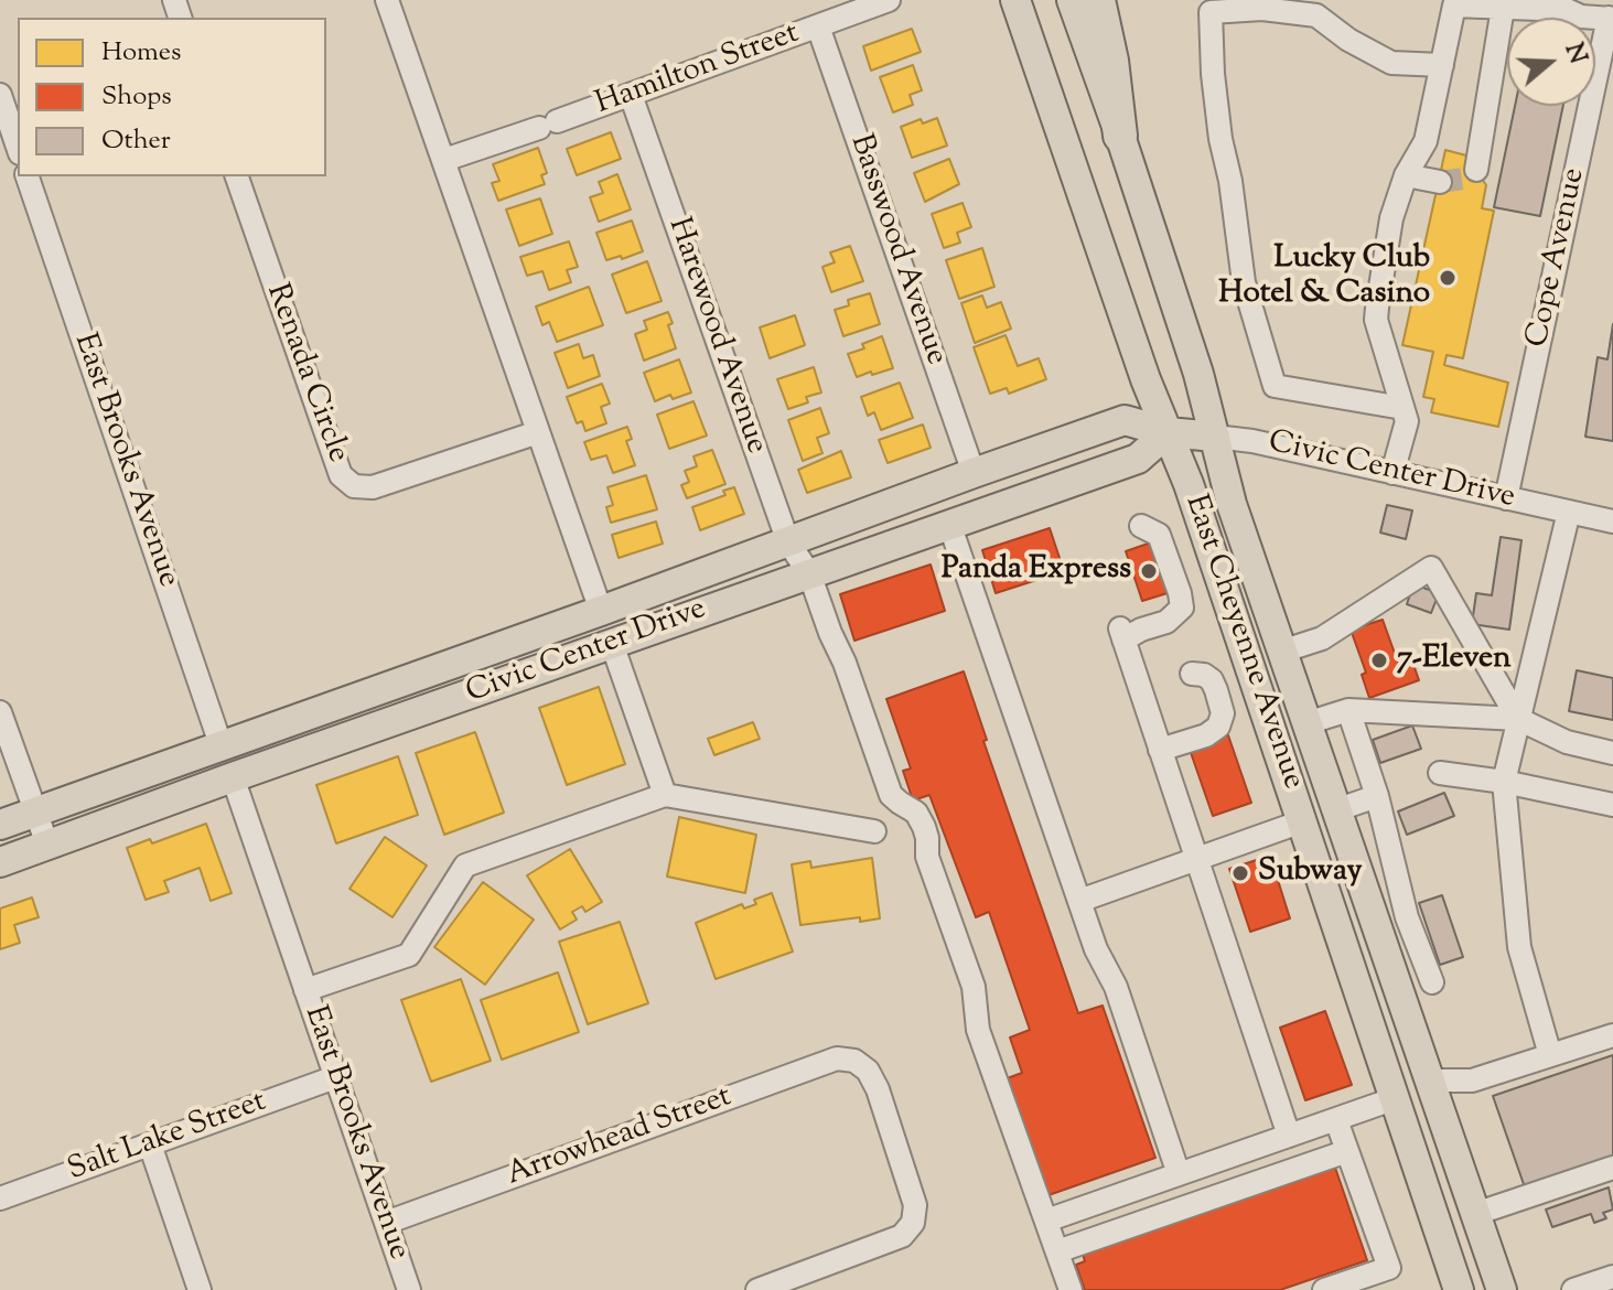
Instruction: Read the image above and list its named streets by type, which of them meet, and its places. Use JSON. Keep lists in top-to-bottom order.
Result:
{
  "streets": {
    "main road": ["Civic Center Drive", "East Cheyenne Avenue"],
    "street": [
      "Hamilton Street",
      "Basswood Avenue",
      "Cope Avenue",
      "Harewood Avenue",
      "Renada Circle",
      "East Brooks Avenue",
      "Salt Lake Street",
      "Arrowhead Street"
    ]
  },
  "crossings": [
    ["Hamilton Street", "Basswood Avenue"],
    ["Hamilton Street", "Harewood Avenue"],
    ["Basswood Avenue", "Civic Center Drive"],
    ["Cope Avenue", "Civic Center Drive"],
    ["Harewood Avenue", "Civic Center Drive"],
    ["East Brooks Avenue", "Civic Center Drive"],
    ["East Brooks Avenue", "Salt Lake Street"],
    ["East Brooks Avenue", "Arrowhead Street"],
    ["Civic Center Drive", "East Cheyenne Avenue"]
  ],
  "places": [
    "Lucky Club Hotel & Casino",
    "Panda Express",
    "7-Eleven",
    "Subway"
  ],
  "legend": ["Homes", "Shops", "Other"],
  "north": "right"
}
